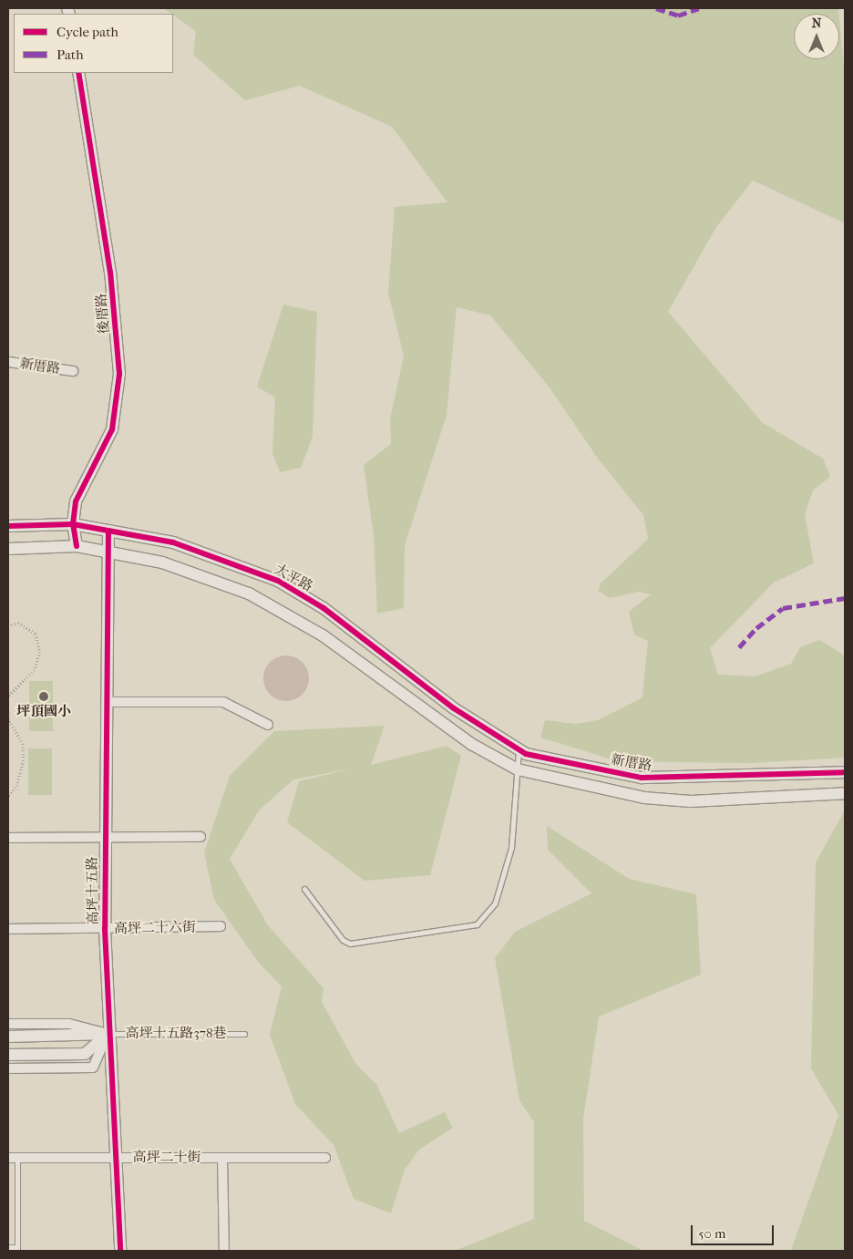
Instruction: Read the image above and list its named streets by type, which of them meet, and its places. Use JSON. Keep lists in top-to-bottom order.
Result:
{
  "streets": {
    "street": [
      "後厝路",
      "新厝路",
      "大平路",
      "高坪十五路",
      "高坪二十六街",
      "高坪二十街"
    ],
    "lane": ["高坪十五路378巷"]
  },
  "crossings": [
    ["後厝路", "大平路"],
    ["新厝路", "大平路"],
    ["大平路", "高坪十五路"],
    ["高坪十五路", "高坪二十六街"],
    ["高坪十五路", "高坪十五路378巷"],
    ["高坪十五路", "高坪二十街"]
  ],
  "places": ["坪頂國小"],
  "legend": ["Cycle path", "Path"],
  "scale_bar": "50 m",
  "north": "top"
}
